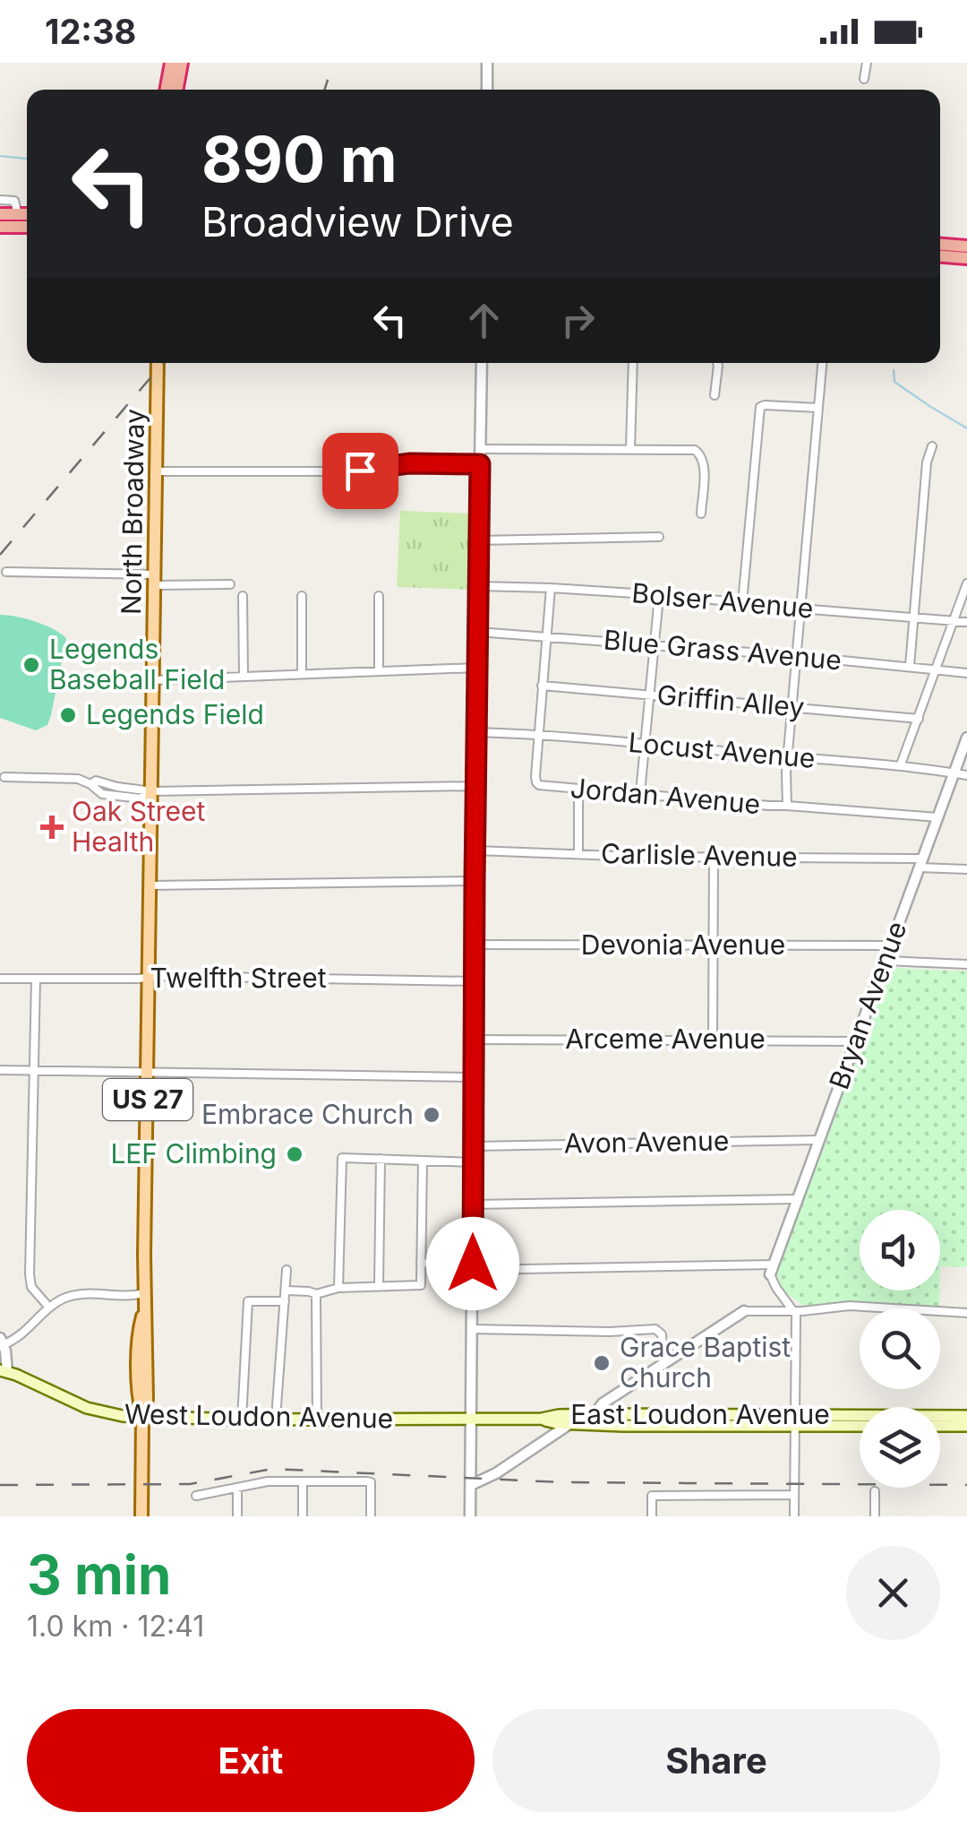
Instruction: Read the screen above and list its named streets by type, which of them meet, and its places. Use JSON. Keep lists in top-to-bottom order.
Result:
{
  "streets": {
    "main road": [
      "North Broadway",
      "US 27",
      "East Loudon Avenue",
      "West Loudon Avenue"
    ],
    "street": [
      "Bolser Avenue",
      "Blue Grass Avenue",
      "Griffin Alley",
      "Locust Avenue",
      "Jordan Avenue",
      "Carlisle Avenue",
      "Devonia Avenue",
      "Twelfth Street",
      "Bryan Avenue",
      "Arceme Avenue",
      "Avon Avenue"
    ]
  },
  "crossings": [
    ["North Broadway", "Twelfth Street"],
    ["North Broadway", "West Loudon Avenue"],
    ["Bolser Avenue", "Jordan Avenue"],
    ["Blue Grass Avenue", "Jordan Avenue"],
    ["Griffin Alley", "Jordan Avenue"],
    ["Locust Avenue", "Jordan Avenue"],
    ["Locust Avenue", "Bryan Avenue"],
    ["Jordan Avenue", "Bryan Avenue"],
    ["Carlisle Avenue", "Bryan Avenue"],
    ["Devonia Avenue", "Bryan Avenue"],
    ["Bryan Avenue", "Arceme Avenue"],
    ["Bryan Avenue", "Avon Avenue"],
    ["East Loudon Avenue", "West Loudon Avenue"]
  ],
  "places": {
    "other": [
      "Legends Baseball Field",
      "Legends Field",
      "Embrace Church",
      "LEF Climbing",
      "Grace Baptist Church"
    ],
    "health": ["Oak Street Health"]
  },
  "page": {
    "status": "12:38",
    "turn": ["890 m", "Broadview Drive"],
    "heading": ["3 min", "1.0 km · 12:41"],
    "buttons": ["Exit", "Share"]
  }
}
